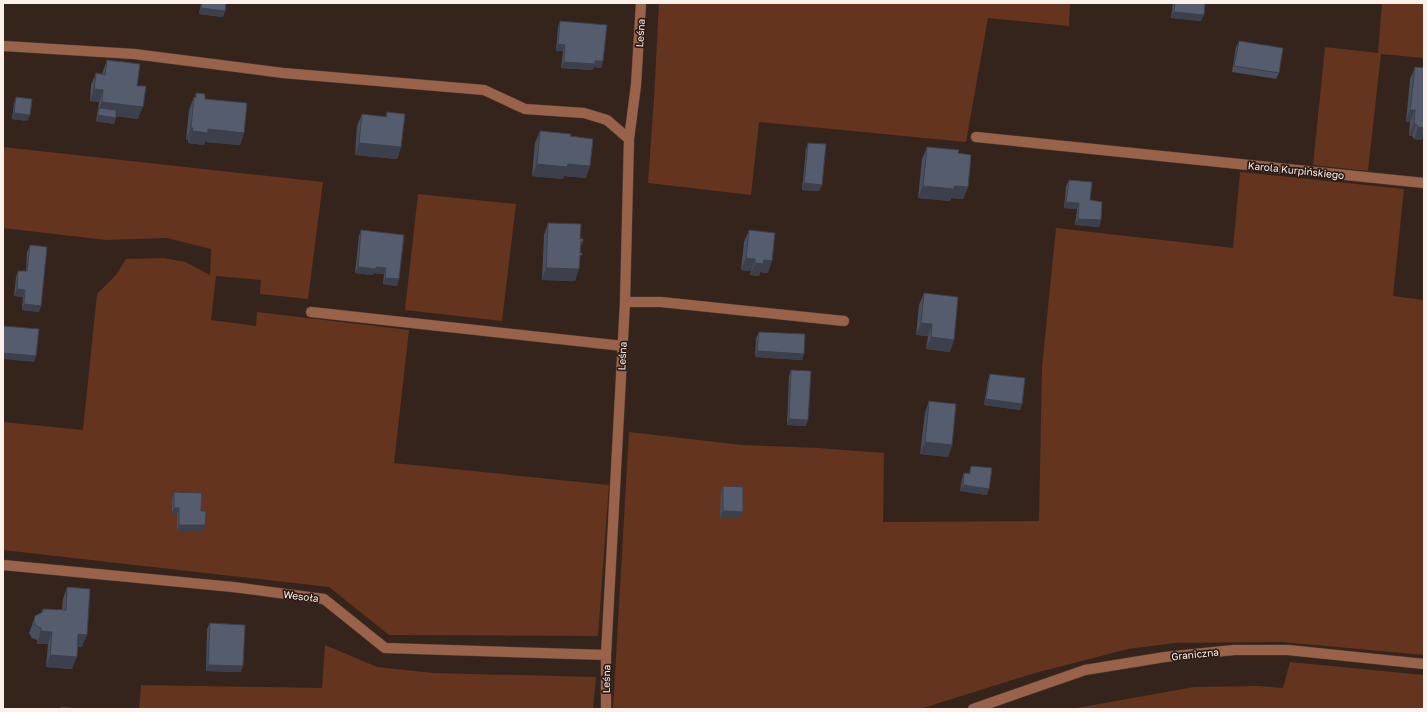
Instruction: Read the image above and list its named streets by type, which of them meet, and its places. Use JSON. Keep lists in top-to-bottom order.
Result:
{
  "streets": {
    "street": [
      "Leśna",
      "Karola Kurpińskiego",
      "Wesoła",
      "Graniczna"
    ]
  },
  "crossings": [
    ["Leśna", "Wesoła"]
  ]
}
